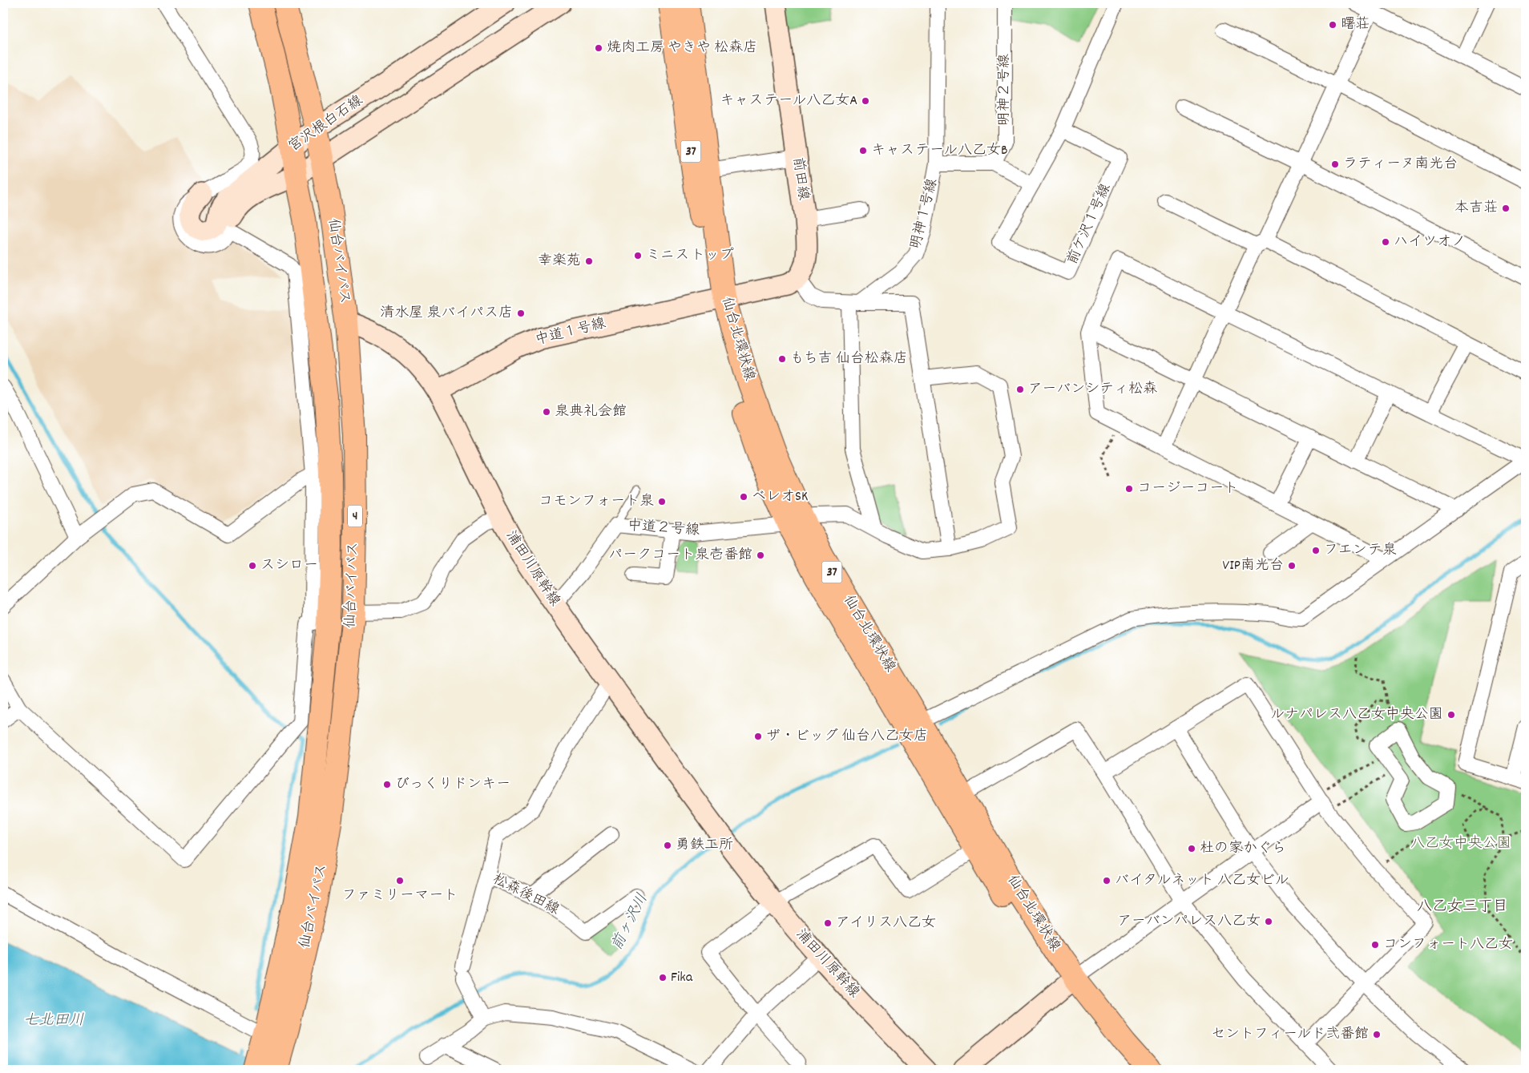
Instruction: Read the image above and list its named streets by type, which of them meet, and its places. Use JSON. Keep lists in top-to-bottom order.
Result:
{
  "streets": {
    "main road": [
      "37",
      "仙台バイパス",
      "仙台北環状線",
      "4"
    ],
    "street": [
      "明神２号線",
      "宮沢根白石線",
      "前田線",
      "明神１号線",
      "前ケ沢１号線",
      "中道１号線",
      "中道２号線",
      "浦田川原幹線",
      "松森後田線"
    ]
  },
  "crossings": [
    ["宮沢根白石線", "仙台バイパス"],
    ["仙台バイパス", "浦田川原幹線"],
    ["中道１号線", "仙台北環状線"],
    ["中道１号線", "浦田川原幹線"],
    ["仙台北環状線", "中道２号線"],
    ["中道２号線", "浦田川原幹線"],
    ["浦田川原幹線", "松森後田線"]
  ],
  "districts": ["八乙女三丁目"],
  "water": ["前ヶ沢川", "七北田川"],
  "parks": ["八乙女中央公園"],
  "places": [
    "曙荘",
    "焼肉工房 やきや 松森店",
    "キャステール八乙女A",
    "キャステール八乙女B",
    "ラティーヌ南光台",
    "本吉荘",
    "ハイツオノ",
    "ミニストップ",
    "幸楽苑",
    "清水屋 泉バイパス店",
    "もち吉 仙台松森店",
    "アーバンシティ松森",
    "泉典礼会館",
    "コージーコート",
    "ベレオSK",
    "コモンフォート泉",
    "フエンテ泉",
    "パークコート泉壱番館",
    "スシロー",
    "VIP南光台",
    "ルナパレス八乙女中央公園",
    "ザ・ビッグ 仙台八乙女店",
    "びっくりドンキー",
    "勇鉄工所",
    "杜の家かぐら",
    "ファミリーマート",
    "バイタルネット 八乙女ビル",
    "アーバンパレス八乙女",
    "アイリス八乙女",
    "コンフォート八乙女",
    "Fika",
    "セントフィールド弐番館"
  ]
}
